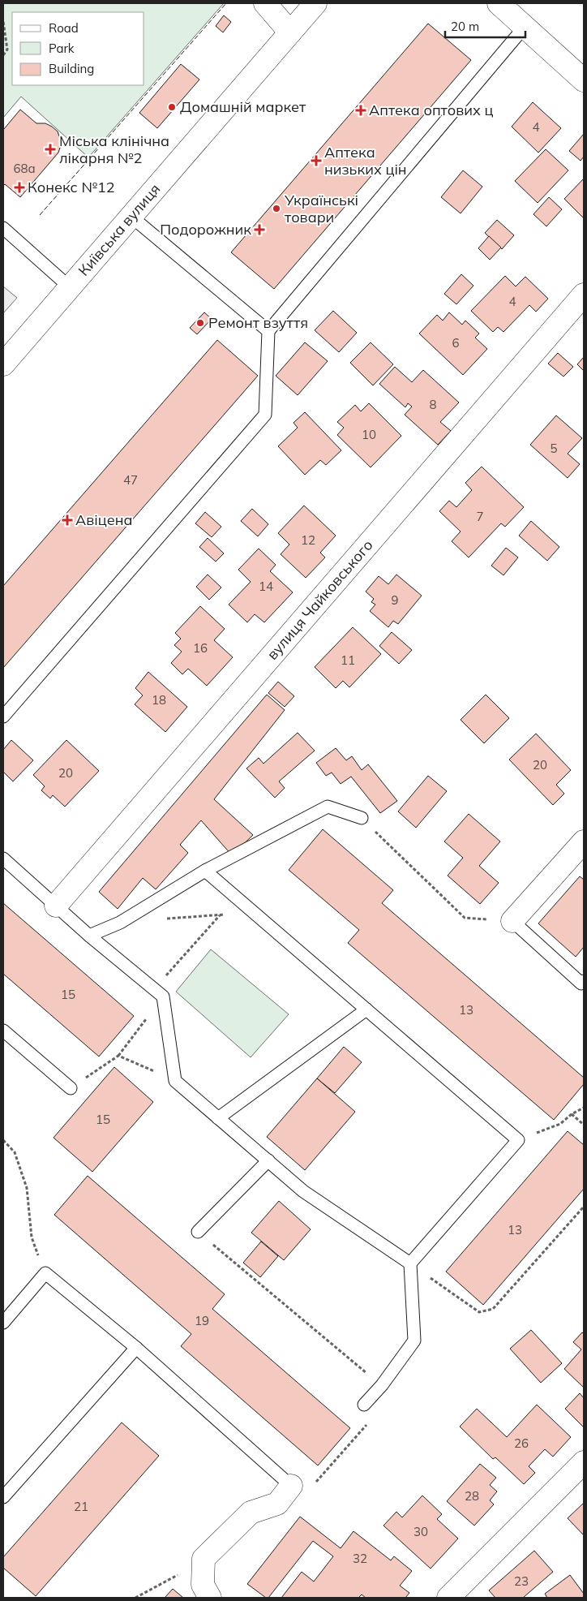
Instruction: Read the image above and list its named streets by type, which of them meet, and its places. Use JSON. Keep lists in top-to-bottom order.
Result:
{
  "streets": {
    "street": ["Київська вулиця", "вулиця Чайковського"]
  },
  "places": {
    "other": ["Домашній маркет", "Українські товари", "Ремонт взуття"],
    "health": [
      "Аптека оптових ц",
      "Міська клінічна лікарня №2",
      "Аптека низьких цін",
      "Конекс №12",
      "Подорожник",
      "Авіцена"
    ]
  },
  "house_numbers": [
    "4",
    "68а",
    "4",
    "6",
    "8",
    "10",
    "5",
    "47",
    "7",
    "12",
    "14",
    "9",
    "16",
    "11",
    "18",
    "20",
    "20",
    "15",
    "13",
    "15",
    "13",
    "19",
    "26",
    "28",
    "21",
    "30",
    "32",
    "23"
  ],
  "legend": ["Road", "Park", "Building"],
  "scale_bar": "20 m"
}
